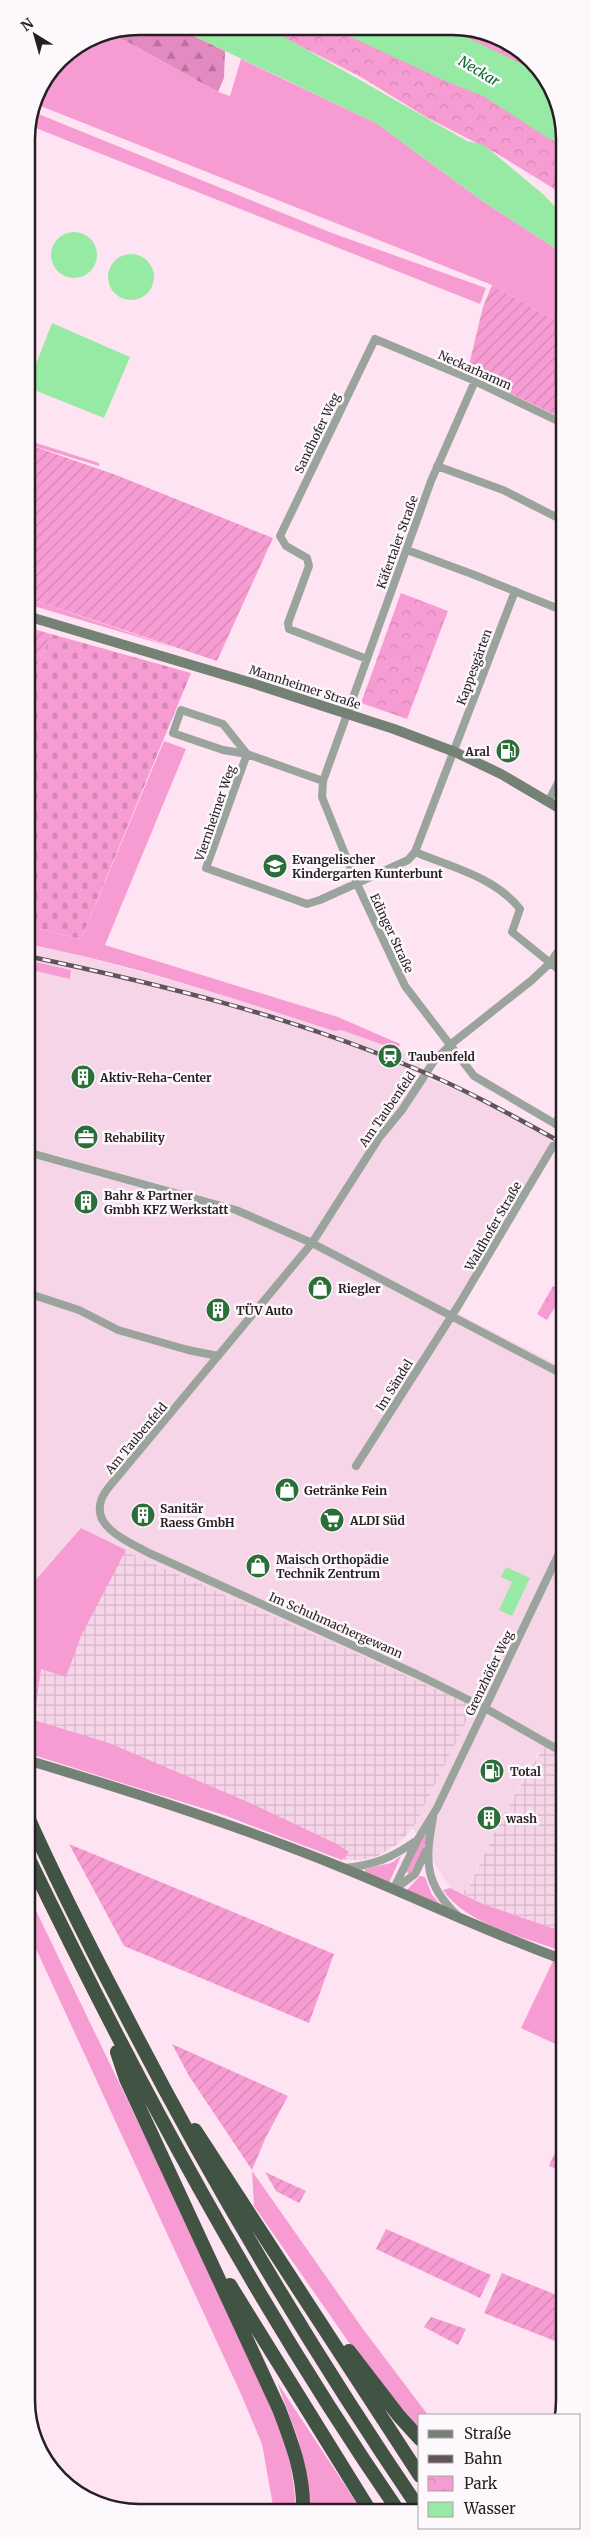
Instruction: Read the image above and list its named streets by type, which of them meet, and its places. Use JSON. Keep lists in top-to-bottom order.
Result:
{
  "streets": {
    "street": [
      "Neckarhamm",
      "Sandhofer Weg",
      "Käfertaler Straße",
      "Kappesgärten",
      "Mannheimer Straße",
      "Viernheimer Weg",
      "Edinger Straße",
      "Am Taubenfeld",
      "Waldhofer Straße",
      "Im Sändel",
      "Im Schuhmachergewann",
      "Grenzhöfer Weg"
    ]
  },
  "crossings": [
    ["Neckarhamm", "Sandhofer Weg"],
    ["Neckarhamm", "Käfertaler Straße"],
    ["Sandhofer Weg", "Käfertaler Straße"],
    ["Käfertaler Straße", "Mannheimer Straße"],
    ["Käfertaler Straße", "Edinger Straße"],
    ["Kappesgärten", "Mannheimer Straße"],
    ["Mannheimer Straße", "Edinger Straße"],
    ["Viernheimer Weg", "Edinger Straße"],
    ["Edinger Straße", "Am Taubenfeld"],
    ["Am Taubenfeld", "Im Schuhmachergewann"],
    ["Waldhofer Straße", "Im Sändel"],
    ["Im Schuhmachergewann", "Grenzhöfer Weg"]
  ],
  "water": ["Neckar"],
  "places": {
    "fuel station": ["Aral", "Total"],
    "school or university": ["Evangelischer Kindergarten Kunterbunt"],
    "station": ["Taubenfeld"],
    "building": [
      "Aktiv-Reha-Center",
      "Bahr & Partner Gmbh KFZ Werkstatt",
      "TÜV Auto",
      "Sanitär Raess GmbH",
      "wash"
    ],
    "office": ["Rehability"],
    "shop": ["Riegler", "Getränke Fein", "Maisch Orthopädie Technik Zentrum"],
    "supermarket": ["ALDI Süd"]
  },
  "legend": [
    "Straße",
    "Bahn",
    "Park",
    "Wasser"
  ],
  "north": "top left"
}
